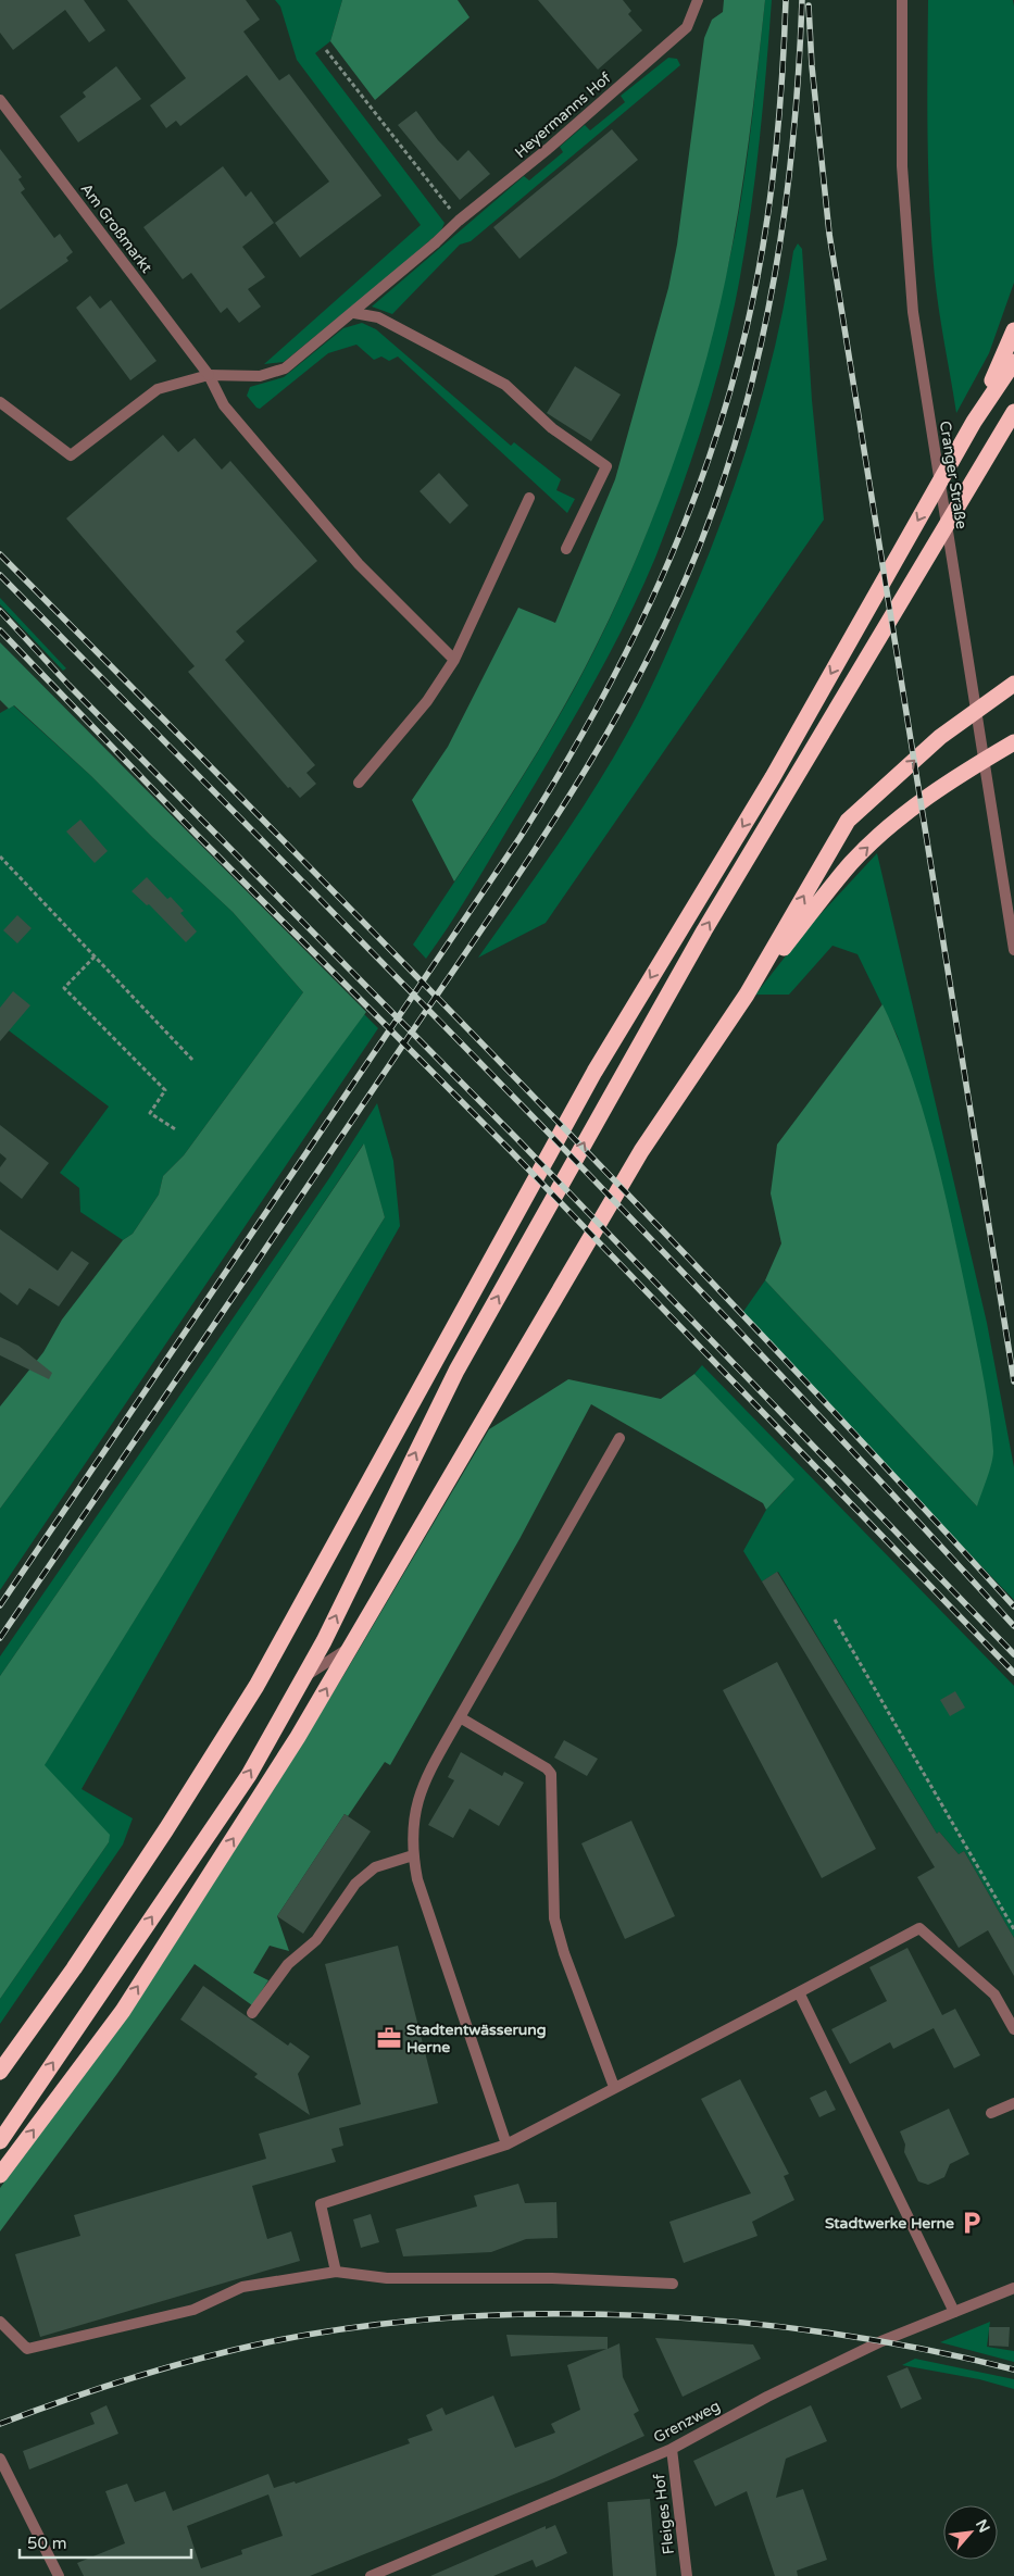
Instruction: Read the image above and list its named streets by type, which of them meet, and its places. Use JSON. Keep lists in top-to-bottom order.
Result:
{
  "streets": {
    "street": [
      "Heyermanns Hof",
      "Am Großmarkt",
      "Cranger Straße",
      "Grenzweg",
      "Fleiges Hof"
    ]
  },
  "crossings": [
    ["Heyermanns Hof", "Am Großmarkt"],
    ["Grenzweg", "Fleiges Hof"]
  ],
  "places": {
    "office": ["Stadtentwässerung Herne"],
    "parking": ["Stadtwerke Herne"]
  },
  "scale_bar": "50 m",
  "north": "top right"
}
